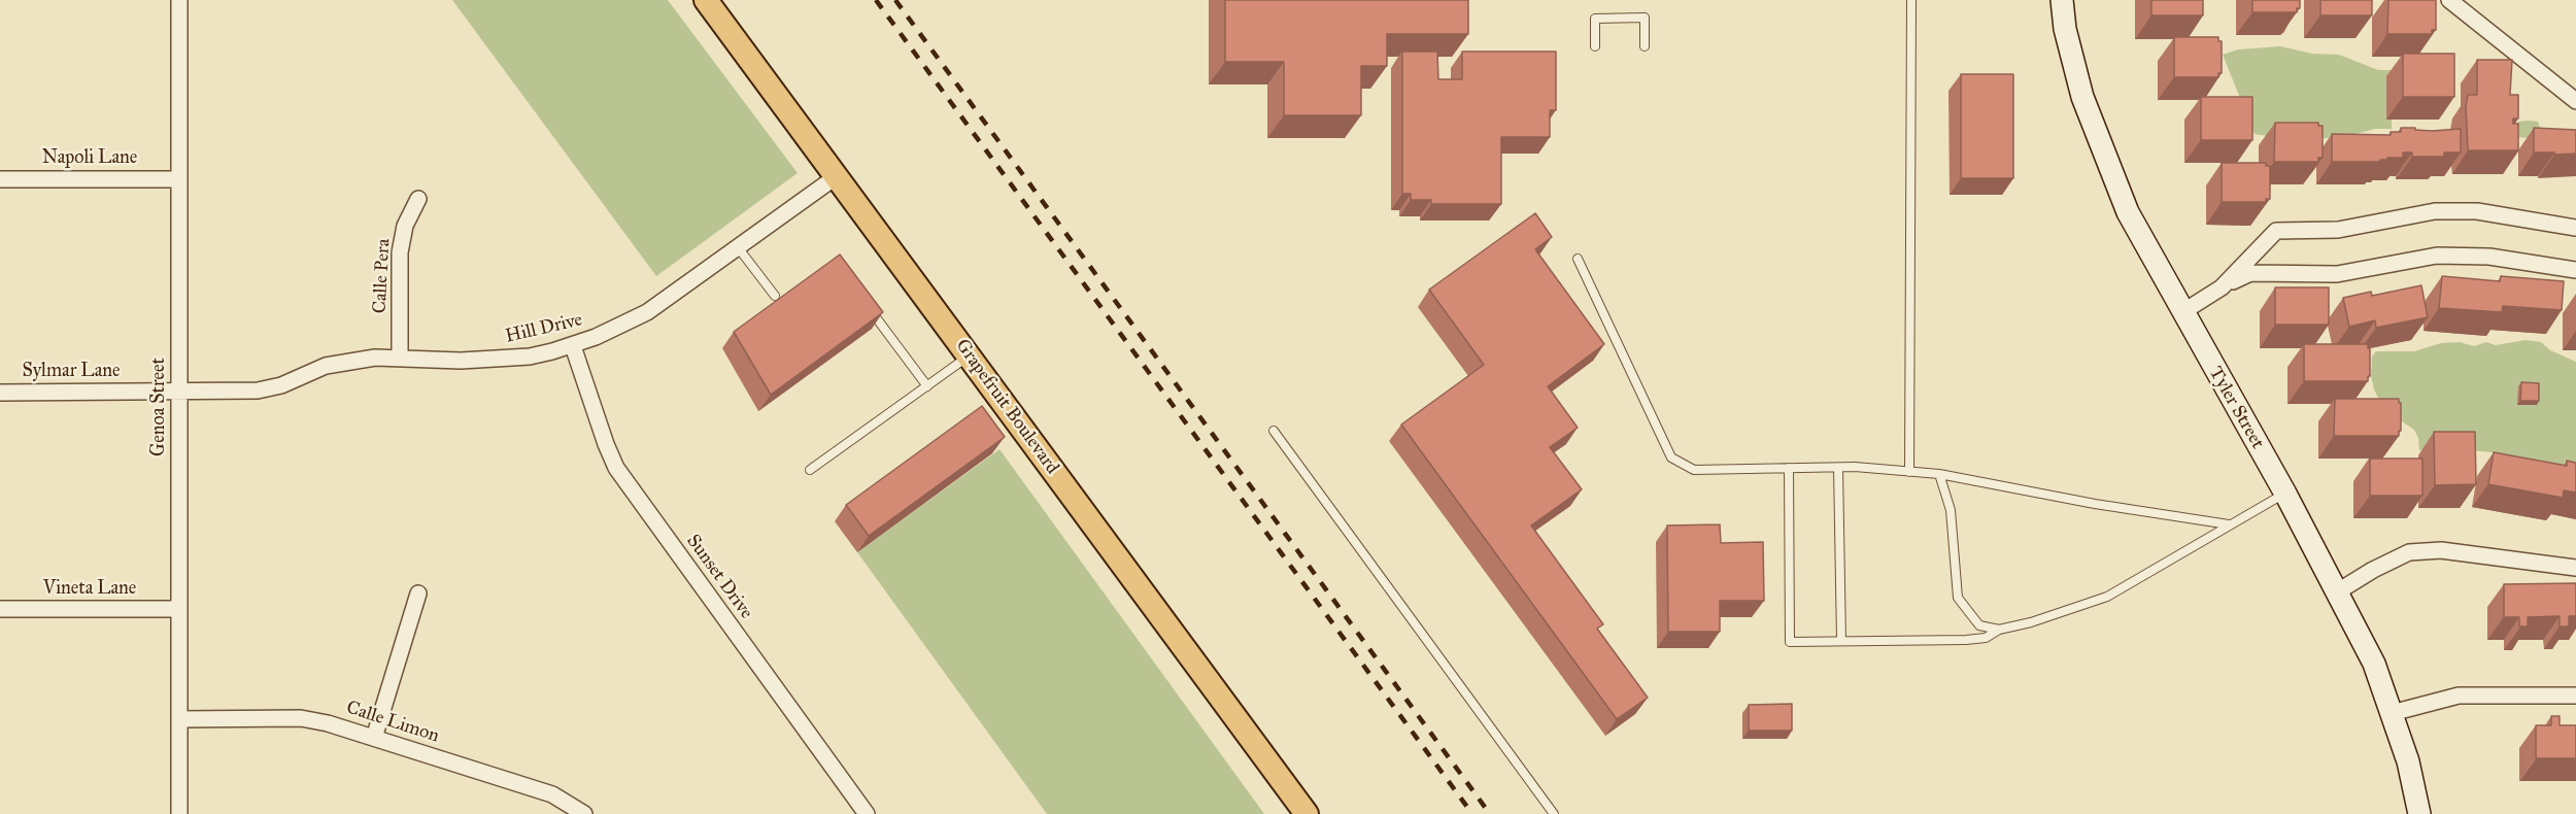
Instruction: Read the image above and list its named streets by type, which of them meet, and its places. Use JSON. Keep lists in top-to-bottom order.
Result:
{
  "streets": {
    "main road": ["Grapefruit Boulevard"],
    "street": [
      "Napoli Lane",
      "Calle Pera",
      "Hill Drive",
      "Sylmar Lane",
      "Genoa Street",
      "Tyler Street",
      "Sunset Drive",
      "Vineta Lane",
      "Calle Limon"
    ]
  },
  "crossings": [
    ["Napoli Lane", "Genoa Street"],
    ["Calle Pera", "Hill Drive"],
    ["Hill Drive", "Sylmar Lane"],
    ["Hill Drive", "Genoa Street"],
    ["Hill Drive", "Grapefruit Boulevard"],
    ["Hill Drive", "Sunset Drive"],
    ["Sylmar Lane", "Genoa Street"],
    ["Genoa Street", "Vineta Lane"],
    ["Genoa Street", "Calle Limon"]
  ]
}
